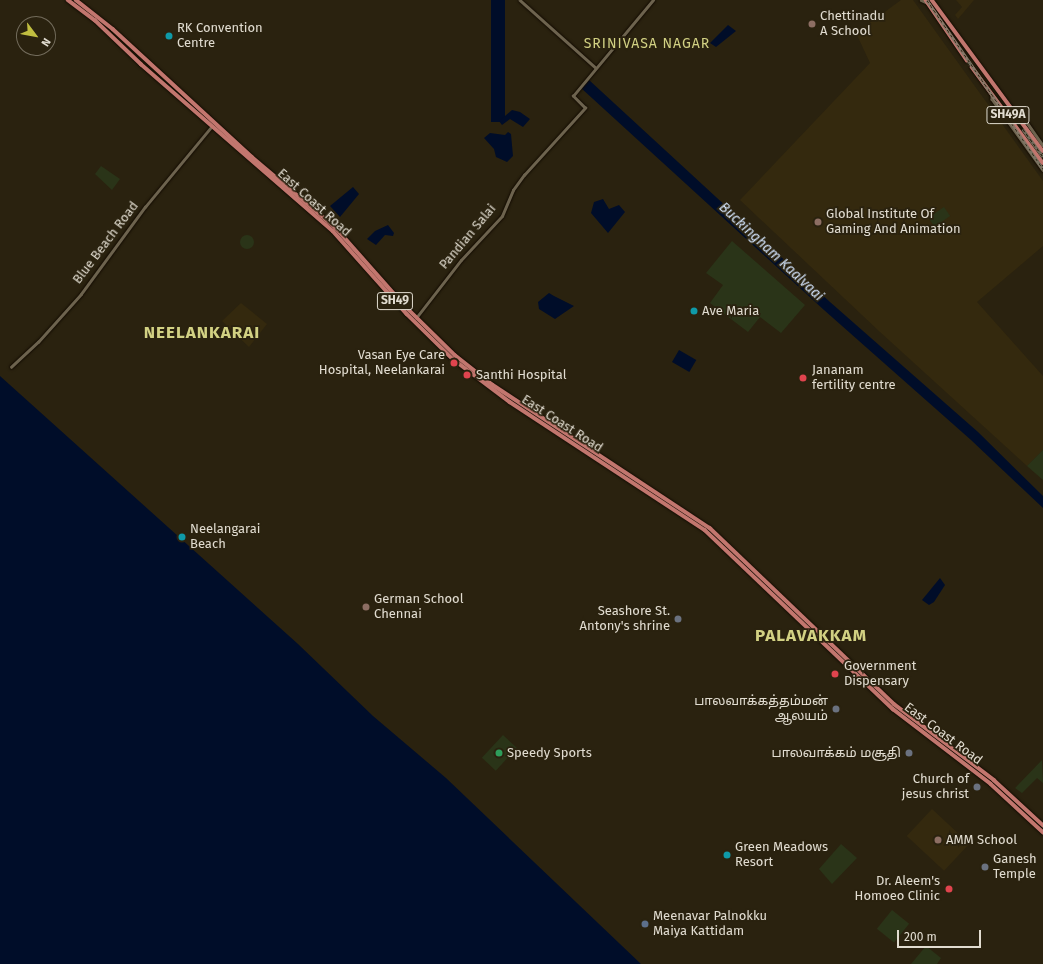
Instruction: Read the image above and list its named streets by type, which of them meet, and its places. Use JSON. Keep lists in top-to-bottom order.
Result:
{
  "streets": {
    "main road": ["SH49A", "East Coast Road", "SH49"],
    "street": ["Pandian Salai", "Blue Beach Road"]
  },
  "crossings": [
    ["East Coast Road", "Pandian Salai"],
    ["East Coast Road", "Blue Beach Road"]
  ],
  "districts": ["SRINIVASA NAGAR", "NEELANKARAI", "PALAVAKKAM"],
  "water": ["Buckingham Kaalvaai"],
  "places": [
    "Chettinadu A School",
    "RK Convention Centre",
    "Global Institute Of Gaming And Animation",
    "Ave Maria",
    "Vasan Eye Care Hospital, Neelankarai",
    "Santhi Hospital",
    "Jananam fertility centre",
    "Neelangarai Beach",
    "German School Chennai",
    "Seashore St. Antony's shrine",
    "Government Dispensary",
    "பாலவாக்கத்தம்மன் ஆலயம்",
    "Speedy Sports",
    "பாலவாக்கம் மசூதி",
    "Church of jesus christ",
    "AMM School",
    "Green Meadows Resort",
    "Ganesh Temple",
    "Dr. Aleem's Homoeo Clinic",
    "Meenavar Palnokku Maiya Kattidam"
  ],
  "scale_bar": "200 m",
  "north": "bottom right"
}
